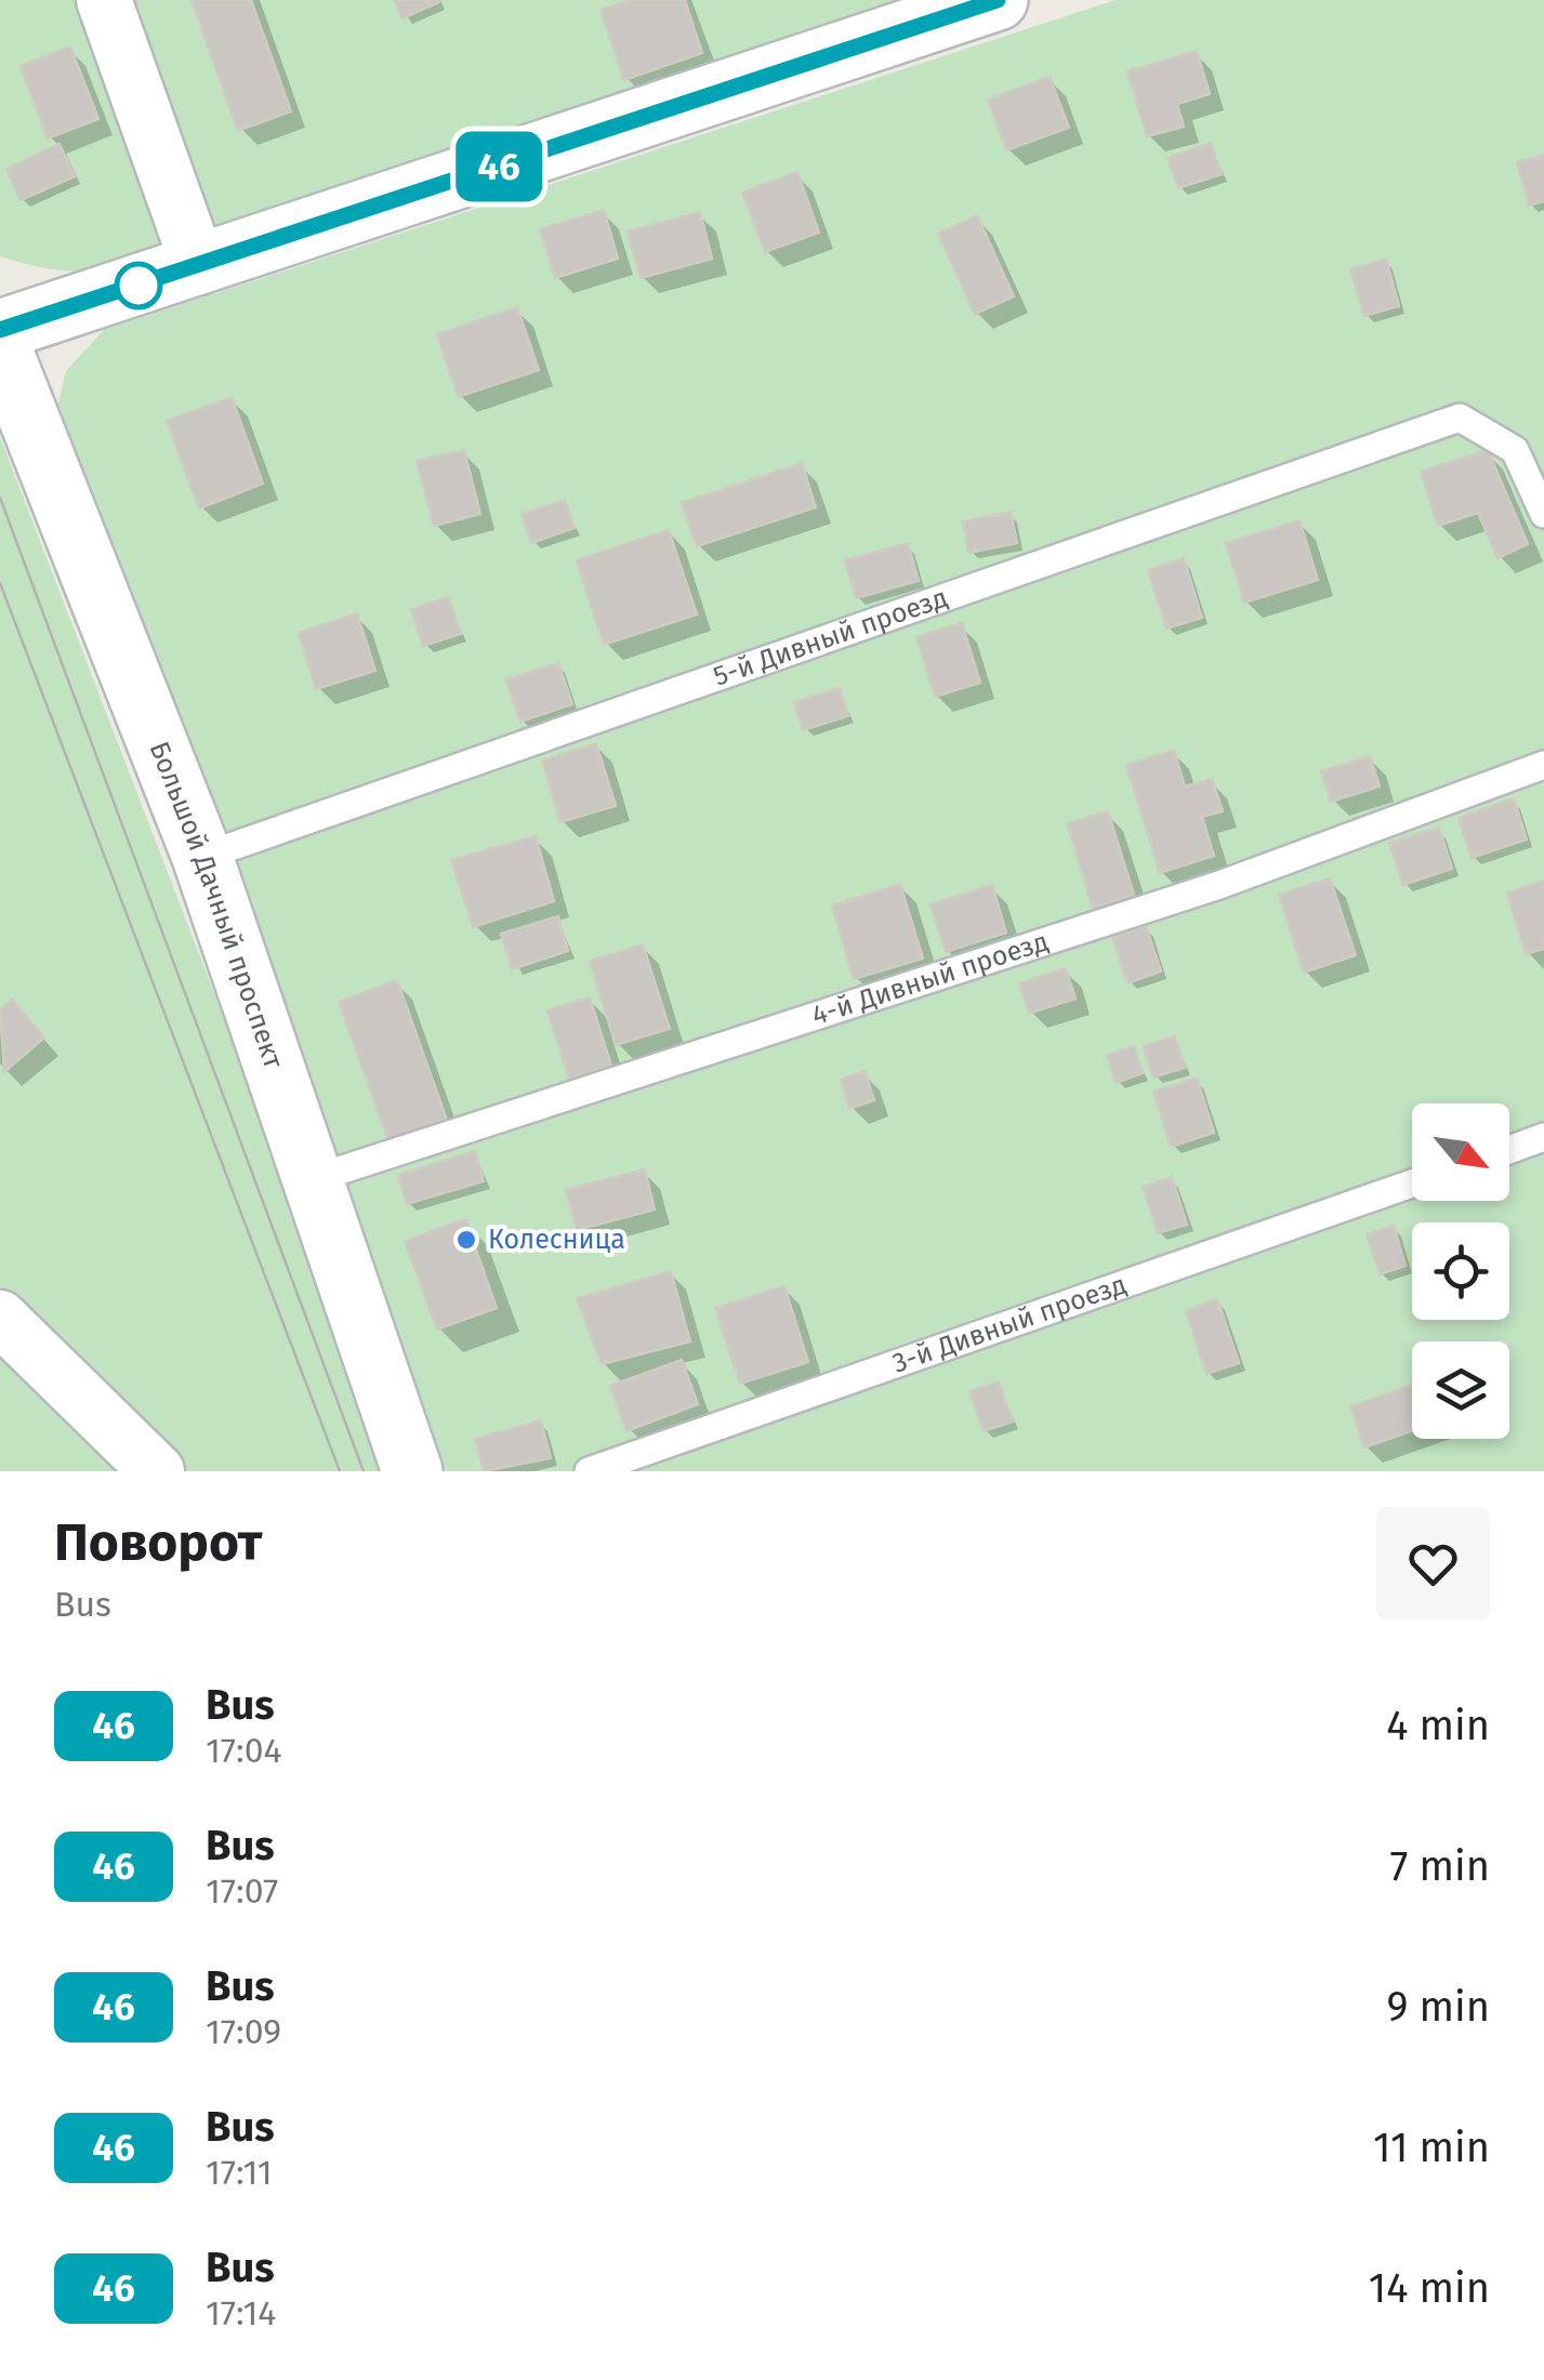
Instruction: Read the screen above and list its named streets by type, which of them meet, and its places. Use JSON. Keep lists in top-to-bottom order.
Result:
{
  "streets": {
    "main road": ["Большой Дачный проспект"],
    "lane": ["5-й Дивный проезд", "4-й Дивный проезд", "3-й Дивный проезд"]
  },
  "crossings": [
    ["5-й Дивный проезд", "Большой Дачный проспект"],
    ["Большой Дачный проспект", "4-й Дивный проезд"]
  ],
  "places": ["Колесница"],
  "lines": ["bus line 46"],
  "north": "bottom right",
  "page": {
    "on_map": "46",
    "heading": ["Поворот", "Bus"],
    "list": [
      {
        "mark": "46",
        "name": "Bus",
        "note": "17:04",
        "value": "4 min"
      },
      {
        "mark": "46",
        "name": "Bus",
        "note": "17:07",
        "value": "7 min"
      },
      {
        "mark": "46",
        "name": "Bus",
        "note": "17:09",
        "value": "9 min"
      },
      {
        "mark": "46",
        "name": "Bus",
        "note": "17:11",
        "value": "11 min"
      },
      {
        "mark": "46",
        "name": "Bus",
        "note": "17:14",
        "value": "14 min"
      }
    ]
  }
}
